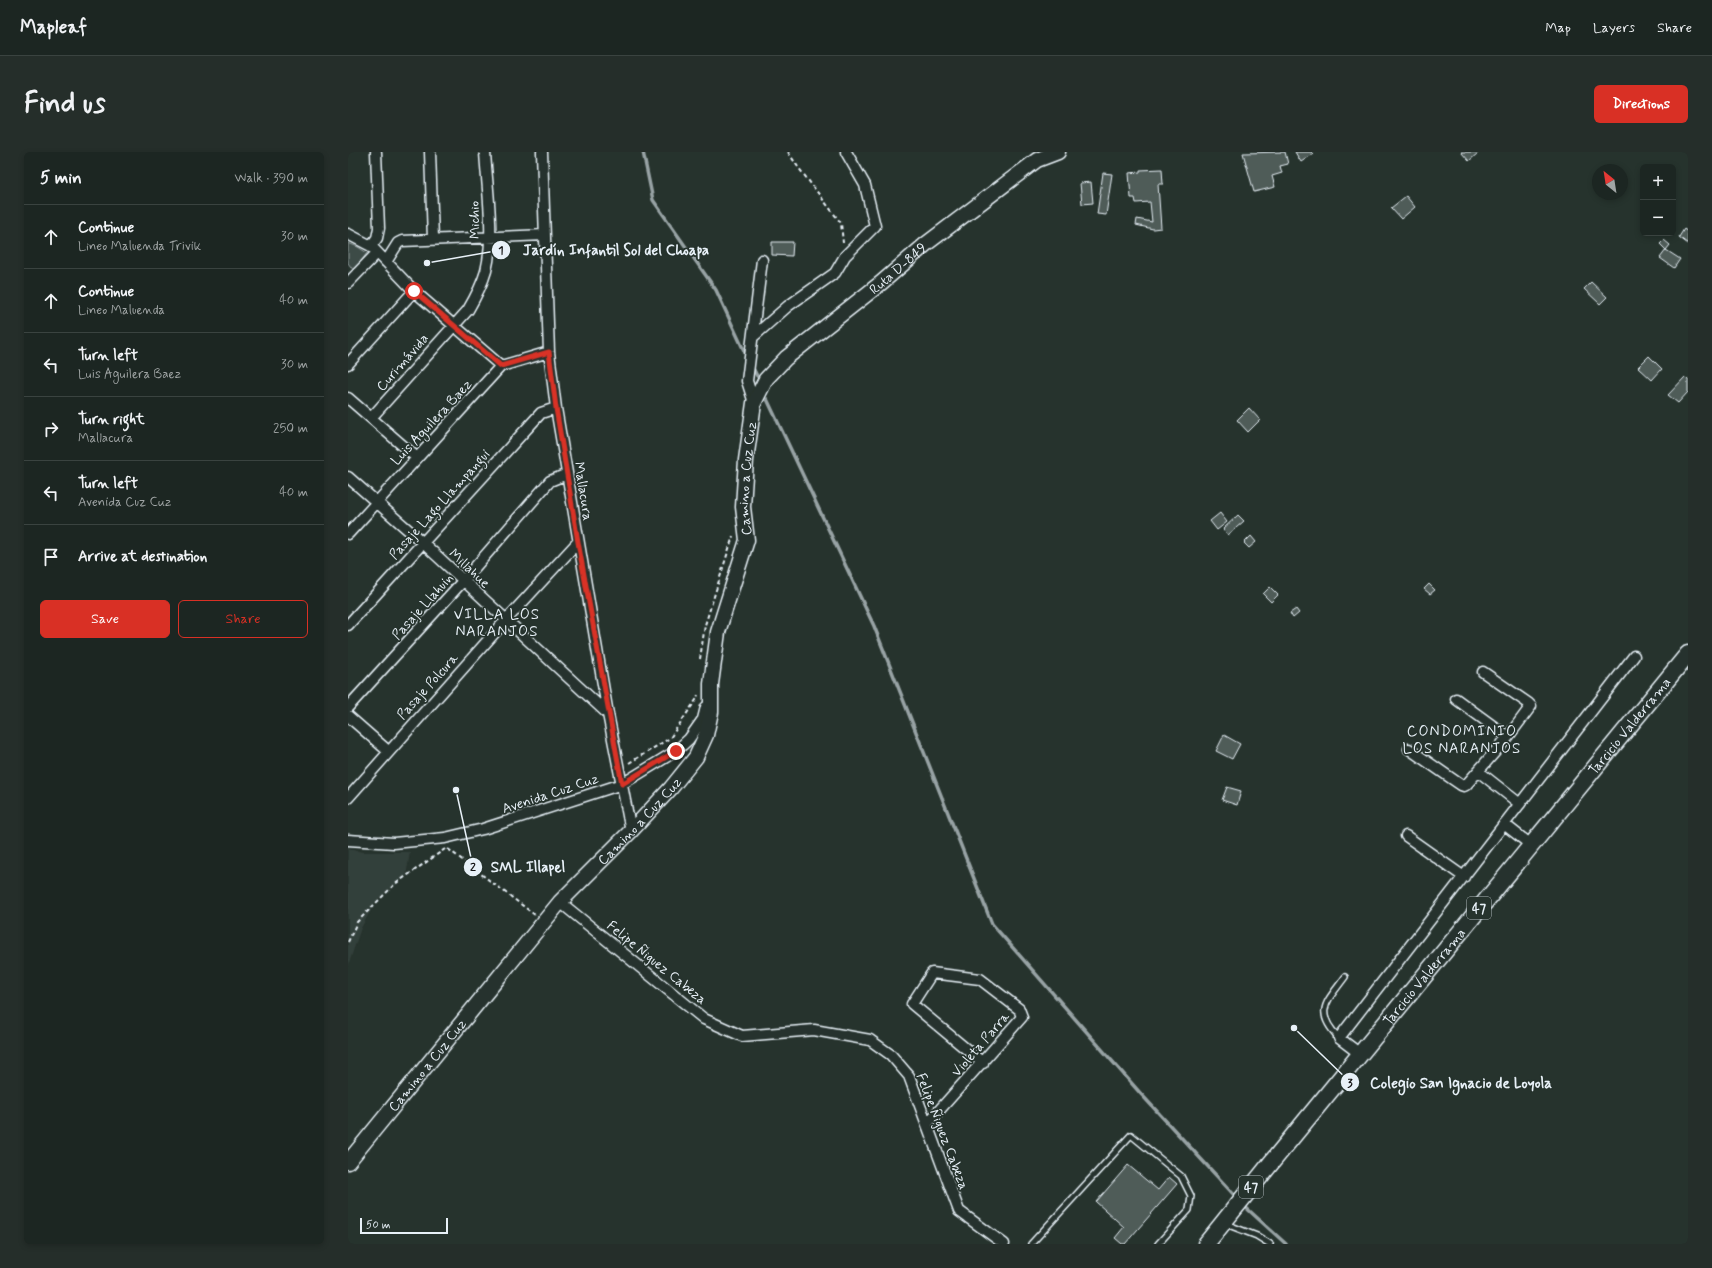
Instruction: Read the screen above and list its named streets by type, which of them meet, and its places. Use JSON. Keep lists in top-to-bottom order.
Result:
{
  "streets": {
    "main road": [
      "Ruta D-849",
      "Camino a Cuz Cuz",
      "Tarcicio Valderrama",
      "47"
    ],
    "street": [
      "Michio",
      "Curimávida",
      "Luis Aguilera Baez",
      "Mallacura",
      "Pasaje Lago Llampangui",
      "Millahue",
      "Pasaje Llahuin",
      "Pasaje Polcura",
      "Avenida Cuz Cuz",
      "Felipe Ñiguez Cabeza",
      "Violeta Parra"
    ]
  },
  "crossings": [
    ["Michio", "Curimávida"],
    ["Ruta D-849", "Camino a Cuz Cuz"],
    ["Luis Aguilera Baez", "Millahue"],
    ["Camino a Cuz Cuz", "Mallacura"],
    ["Camino a Cuz Cuz", "Avenida Cuz Cuz"],
    ["Camino a Cuz Cuz", "Felipe Ñiguez Cabeza"],
    ["Mallacura", "Pasaje Lago Llampangui"],
    ["Mallacura", "Millahue"],
    ["Mallacura", "Pasaje Llahuin"],
    ["Mallacura", "Pasaje Polcura"],
    ["Mallacura", "Avenida Cuz Cuz"],
    ["Pasaje Lago Llampangui", "Millahue"],
    ["Millahue", "Pasaje Llahuin"],
    ["Millahue", "Pasaje Polcura"],
    ["Felipe Ñiguez Cabeza", "Violeta Parra"]
  ],
  "districts": ["VILLA LOS NARANJOS", "CONDOMINIO LOS NARANJOS"],
  "places": ["Jardín Infantil Sol del Choapa", "SML Illapel", "Colegio San Ignacio de Loyola"],
  "scale_bar": "50 m",
  "north": "top left",
  "page": {
    "header": "Mapleaf",
    "nav": ["Map", "Layers", "Share"],
    "buttons": [
      "Directions",
      ["Save", "Share"]
    ],
    "title": "Find us",
    "heading": ["5 min", "Walk · 390 m"],
    "map_buttons": ["+", "−"],
    "list": [
      ["Continue", "Lineo Maluenda Trivik", "30 m"],
      ["Continue", "Lineo Maluenda", "40 m"],
      ["Turn left", "Luis Aguilera Baez", "30 m"],
      ["Turn right", "Mallacura", "250 m"],
      ["Turn left", "Avenida Cuz Cuz", "40 m"],
      "Arrive at destination"
    ],
    "scale": "50 m"
  }
}
